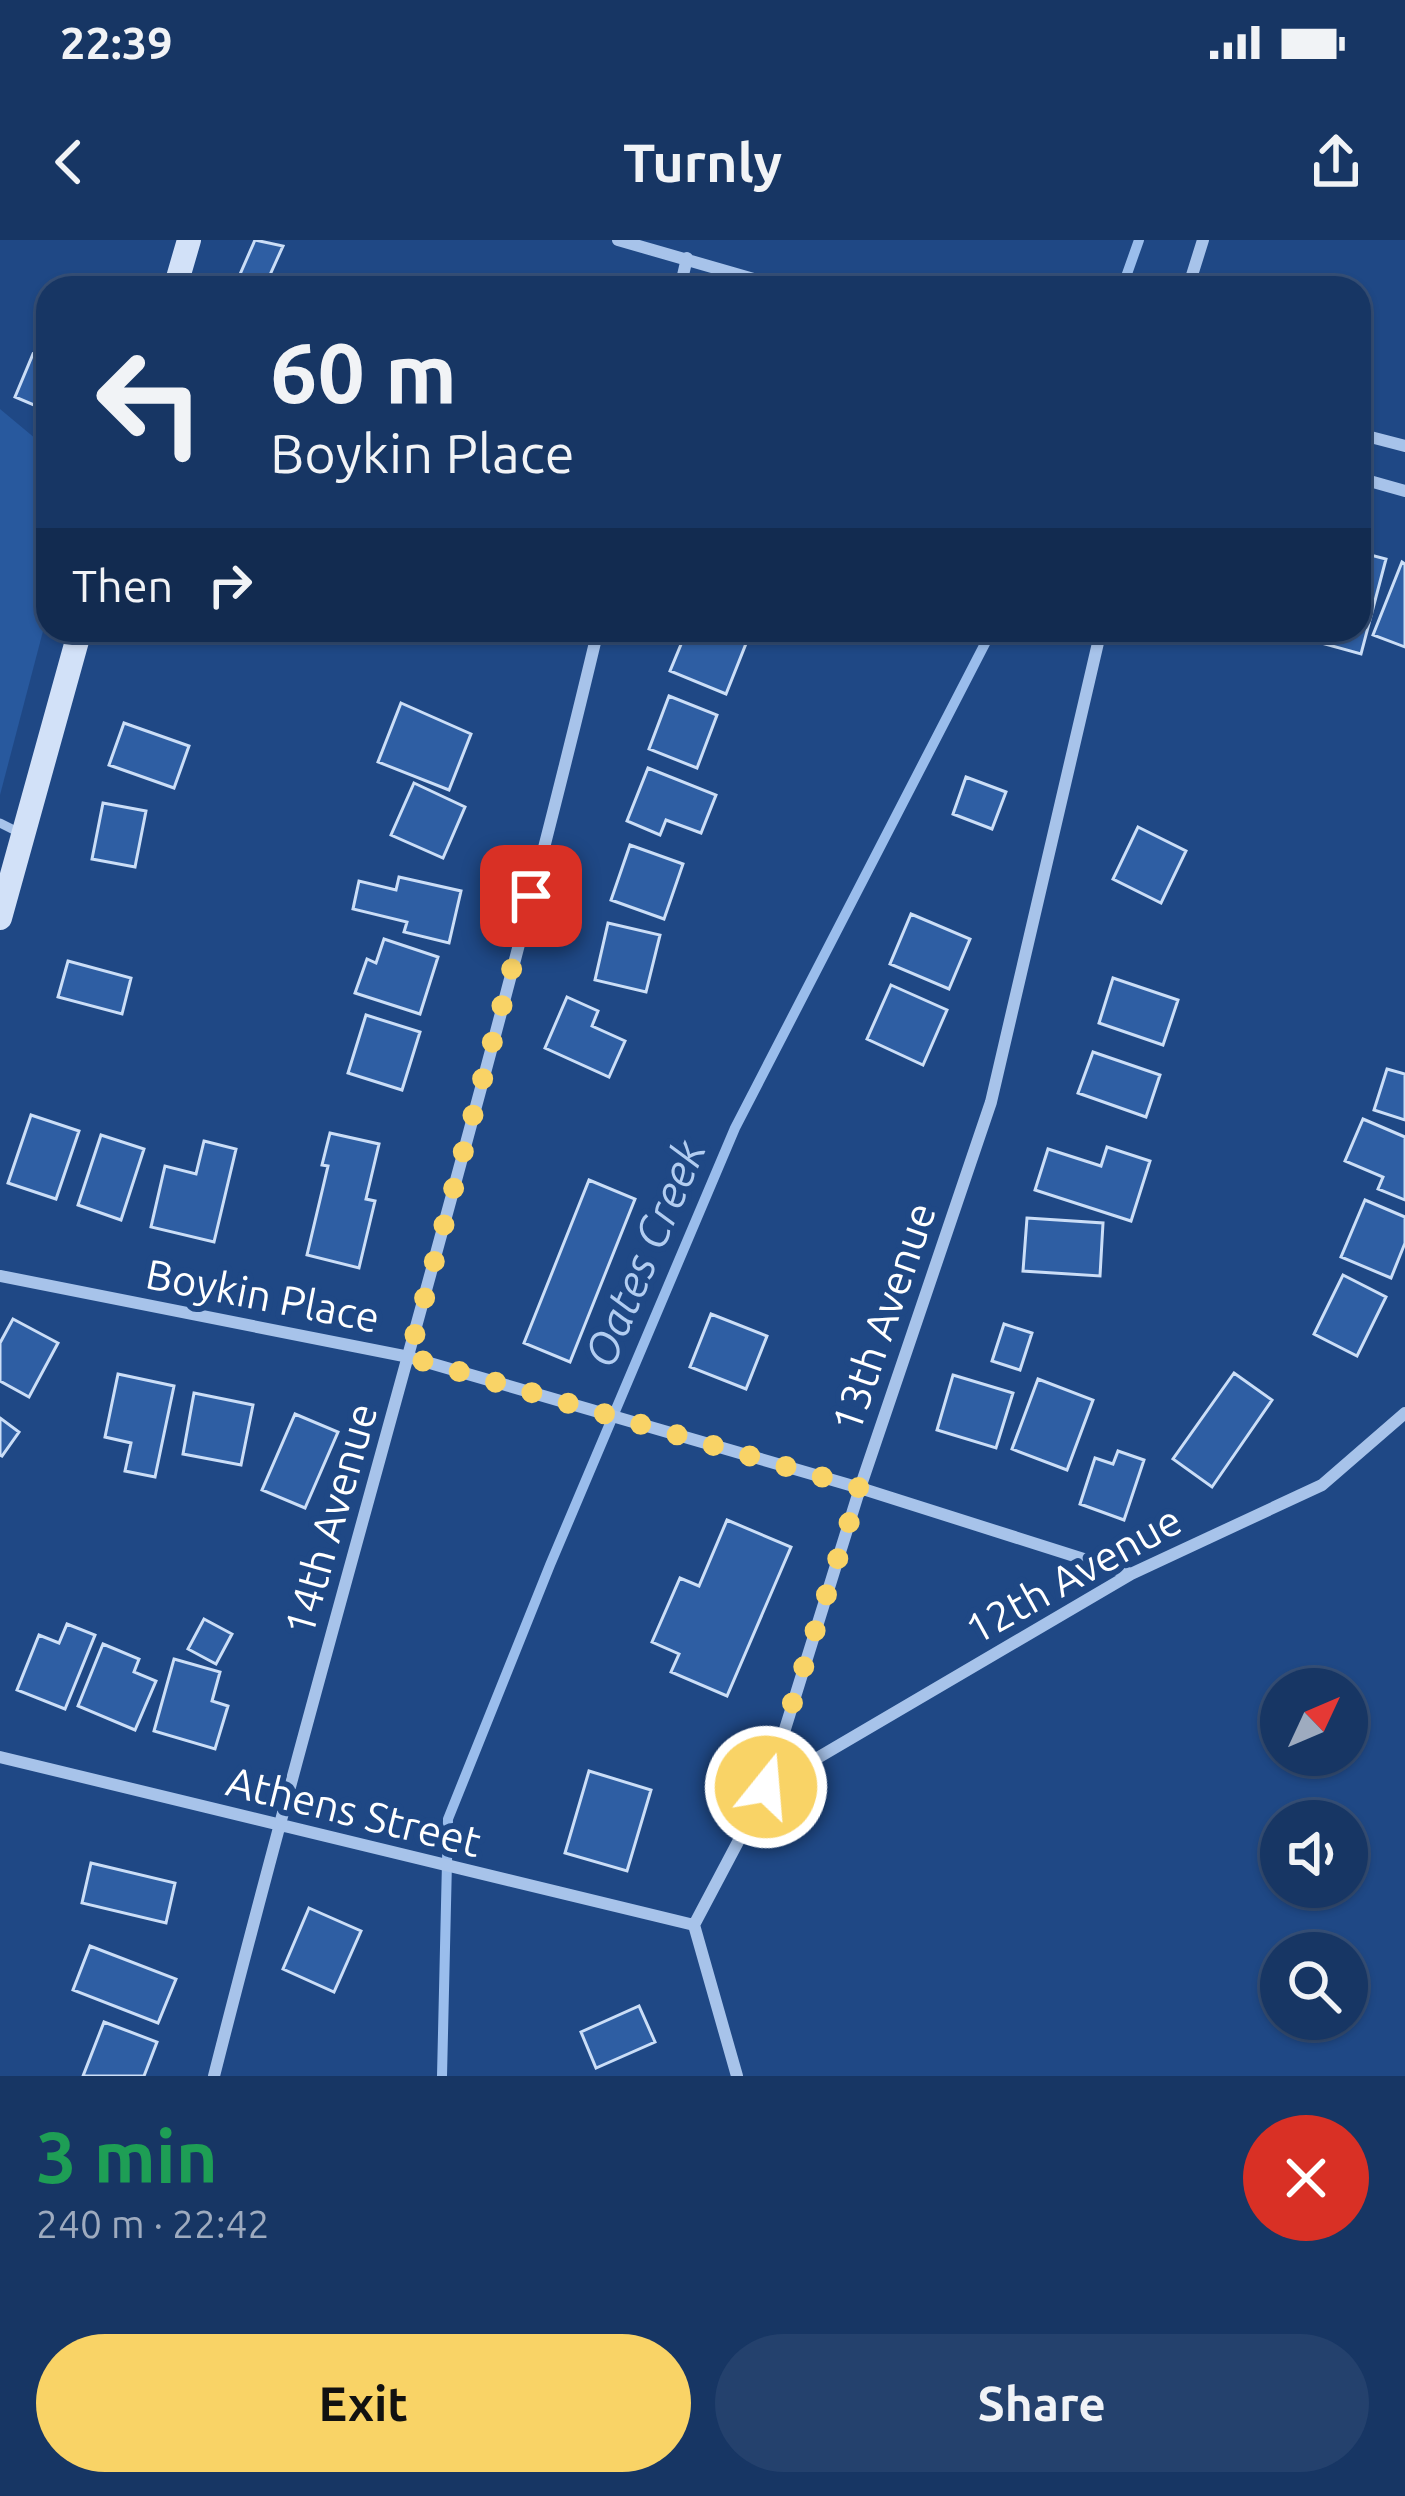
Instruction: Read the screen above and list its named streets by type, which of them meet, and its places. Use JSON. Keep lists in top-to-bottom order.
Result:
{
  "streets": {
    "street": [
      "Boykin Place",
      "13th Avenue",
      "14th Avenue",
      "12th Avenue",
      "Athens Street"
    ]
  },
  "crossings": [
    ["Boykin Place", "13th Avenue"],
    ["Boykin Place", "14th Avenue"],
    ["Boykin Place", "12th Avenue"],
    ["13th Avenue", "12th Avenue"],
    ["13th Avenue", "Athens Street"],
    ["14th Avenue", "Athens Street"]
  ],
  "water": ["Oates Creek"],
  "north": "top right",
  "page": {
    "status": "22:39",
    "header": "Turnly",
    "turn": ["60 m", "Boykin Place"],
    "then": "Then",
    "heading": ["3 min", "240 m · 22:42"],
    "buttons": ["Exit", "Share"]
  }
}
